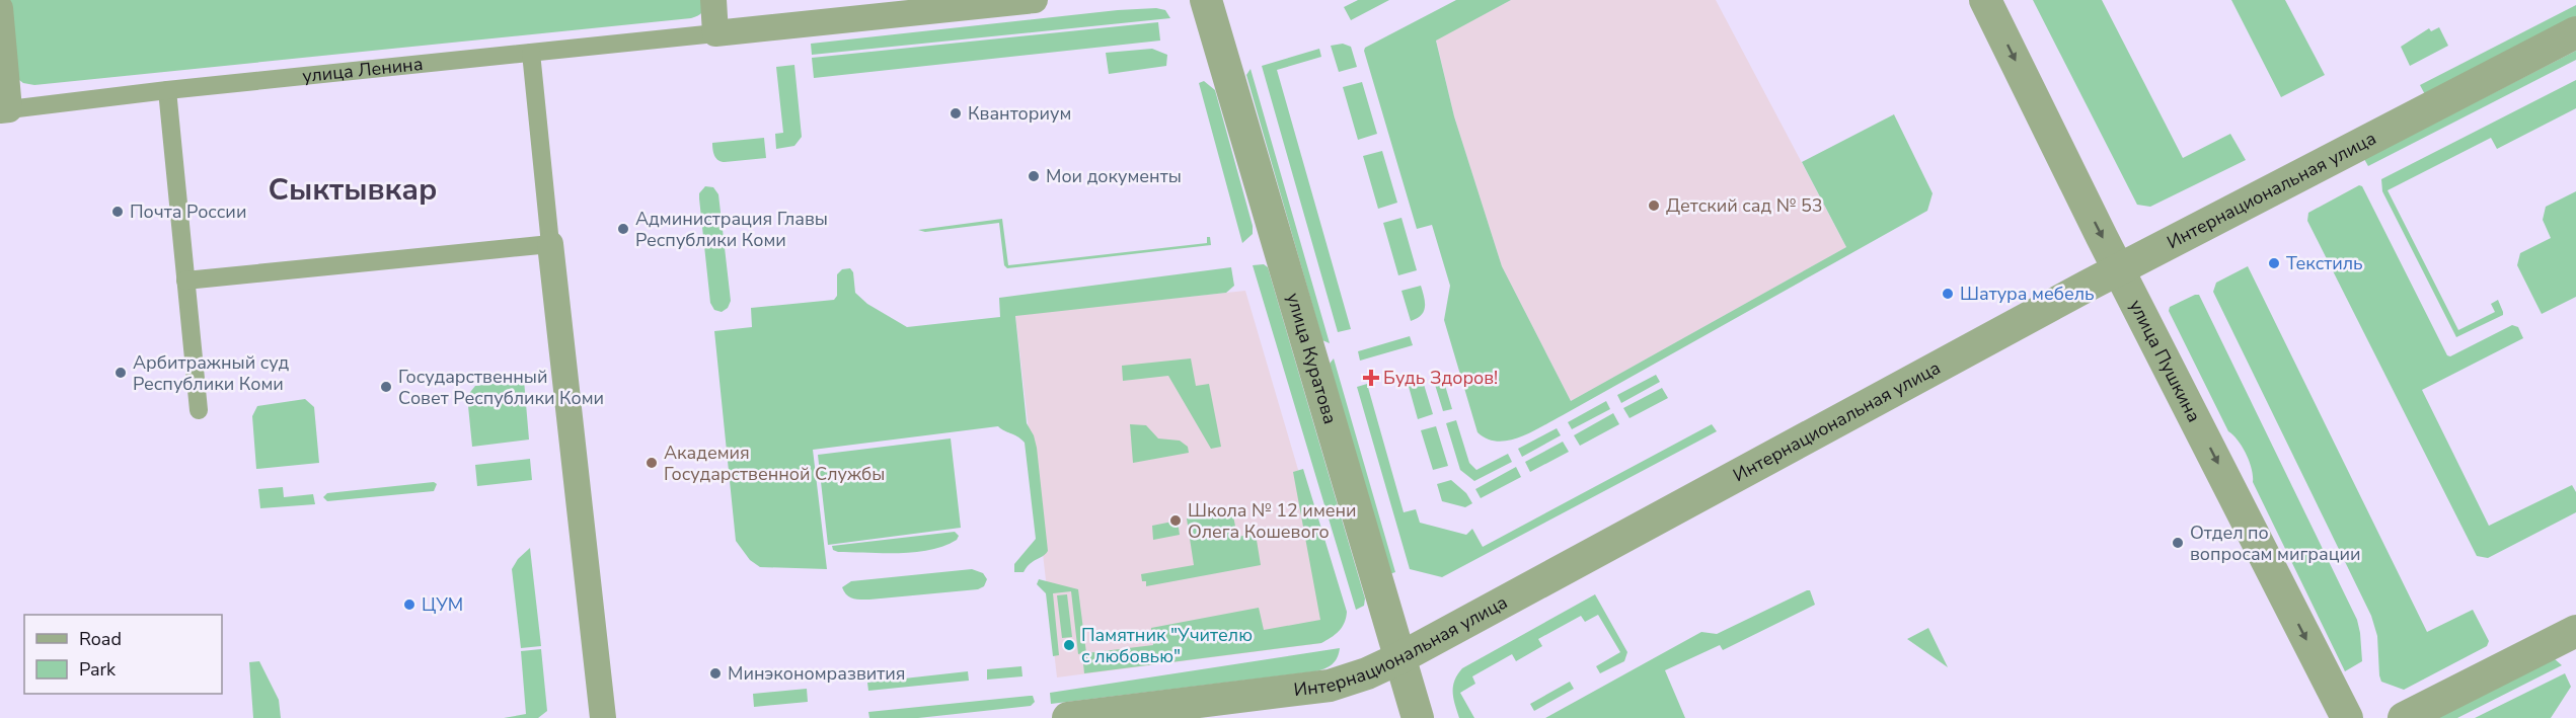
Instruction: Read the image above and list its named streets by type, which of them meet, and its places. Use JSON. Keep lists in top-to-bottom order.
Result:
{
  "streets": {
    "street": [
      "улица Ленина",
      "Интернациональная улица",
      "улица Куратова",
      "улица Пушкина"
    ]
  },
  "crossings": [
    ["Интернациональная улица", "улица Куратова"],
    ["Интернациональная улица", "улица Пушкина"]
  ],
  "one_way": ["улица Пушкина"],
  "districts": ["Сыктывкар"],
  "places": {
    "other": [
      "Кванториум",
      "Мои документы",
      "Детский сад № 53",
      "Почта России",
      "Администрация Главы Республики Коми",
      "Текстиль",
      "Шатура мебель",
      "Арбитражный суд Республики Коми",
      "Государственный Совет Республики Коми",
      "Академия Государственной Службы",
      "Школа № 12 имени Олега Кошевого",
      "Отдел по вопросам миграции",
      "ЦУМ",
      "Памятник \"Учителю с любовью\"",
      "Минэкономразвития"
    ],
    "health": ["Будь Здоров!"]
  },
  "legend": ["Road", "Park"]
}
